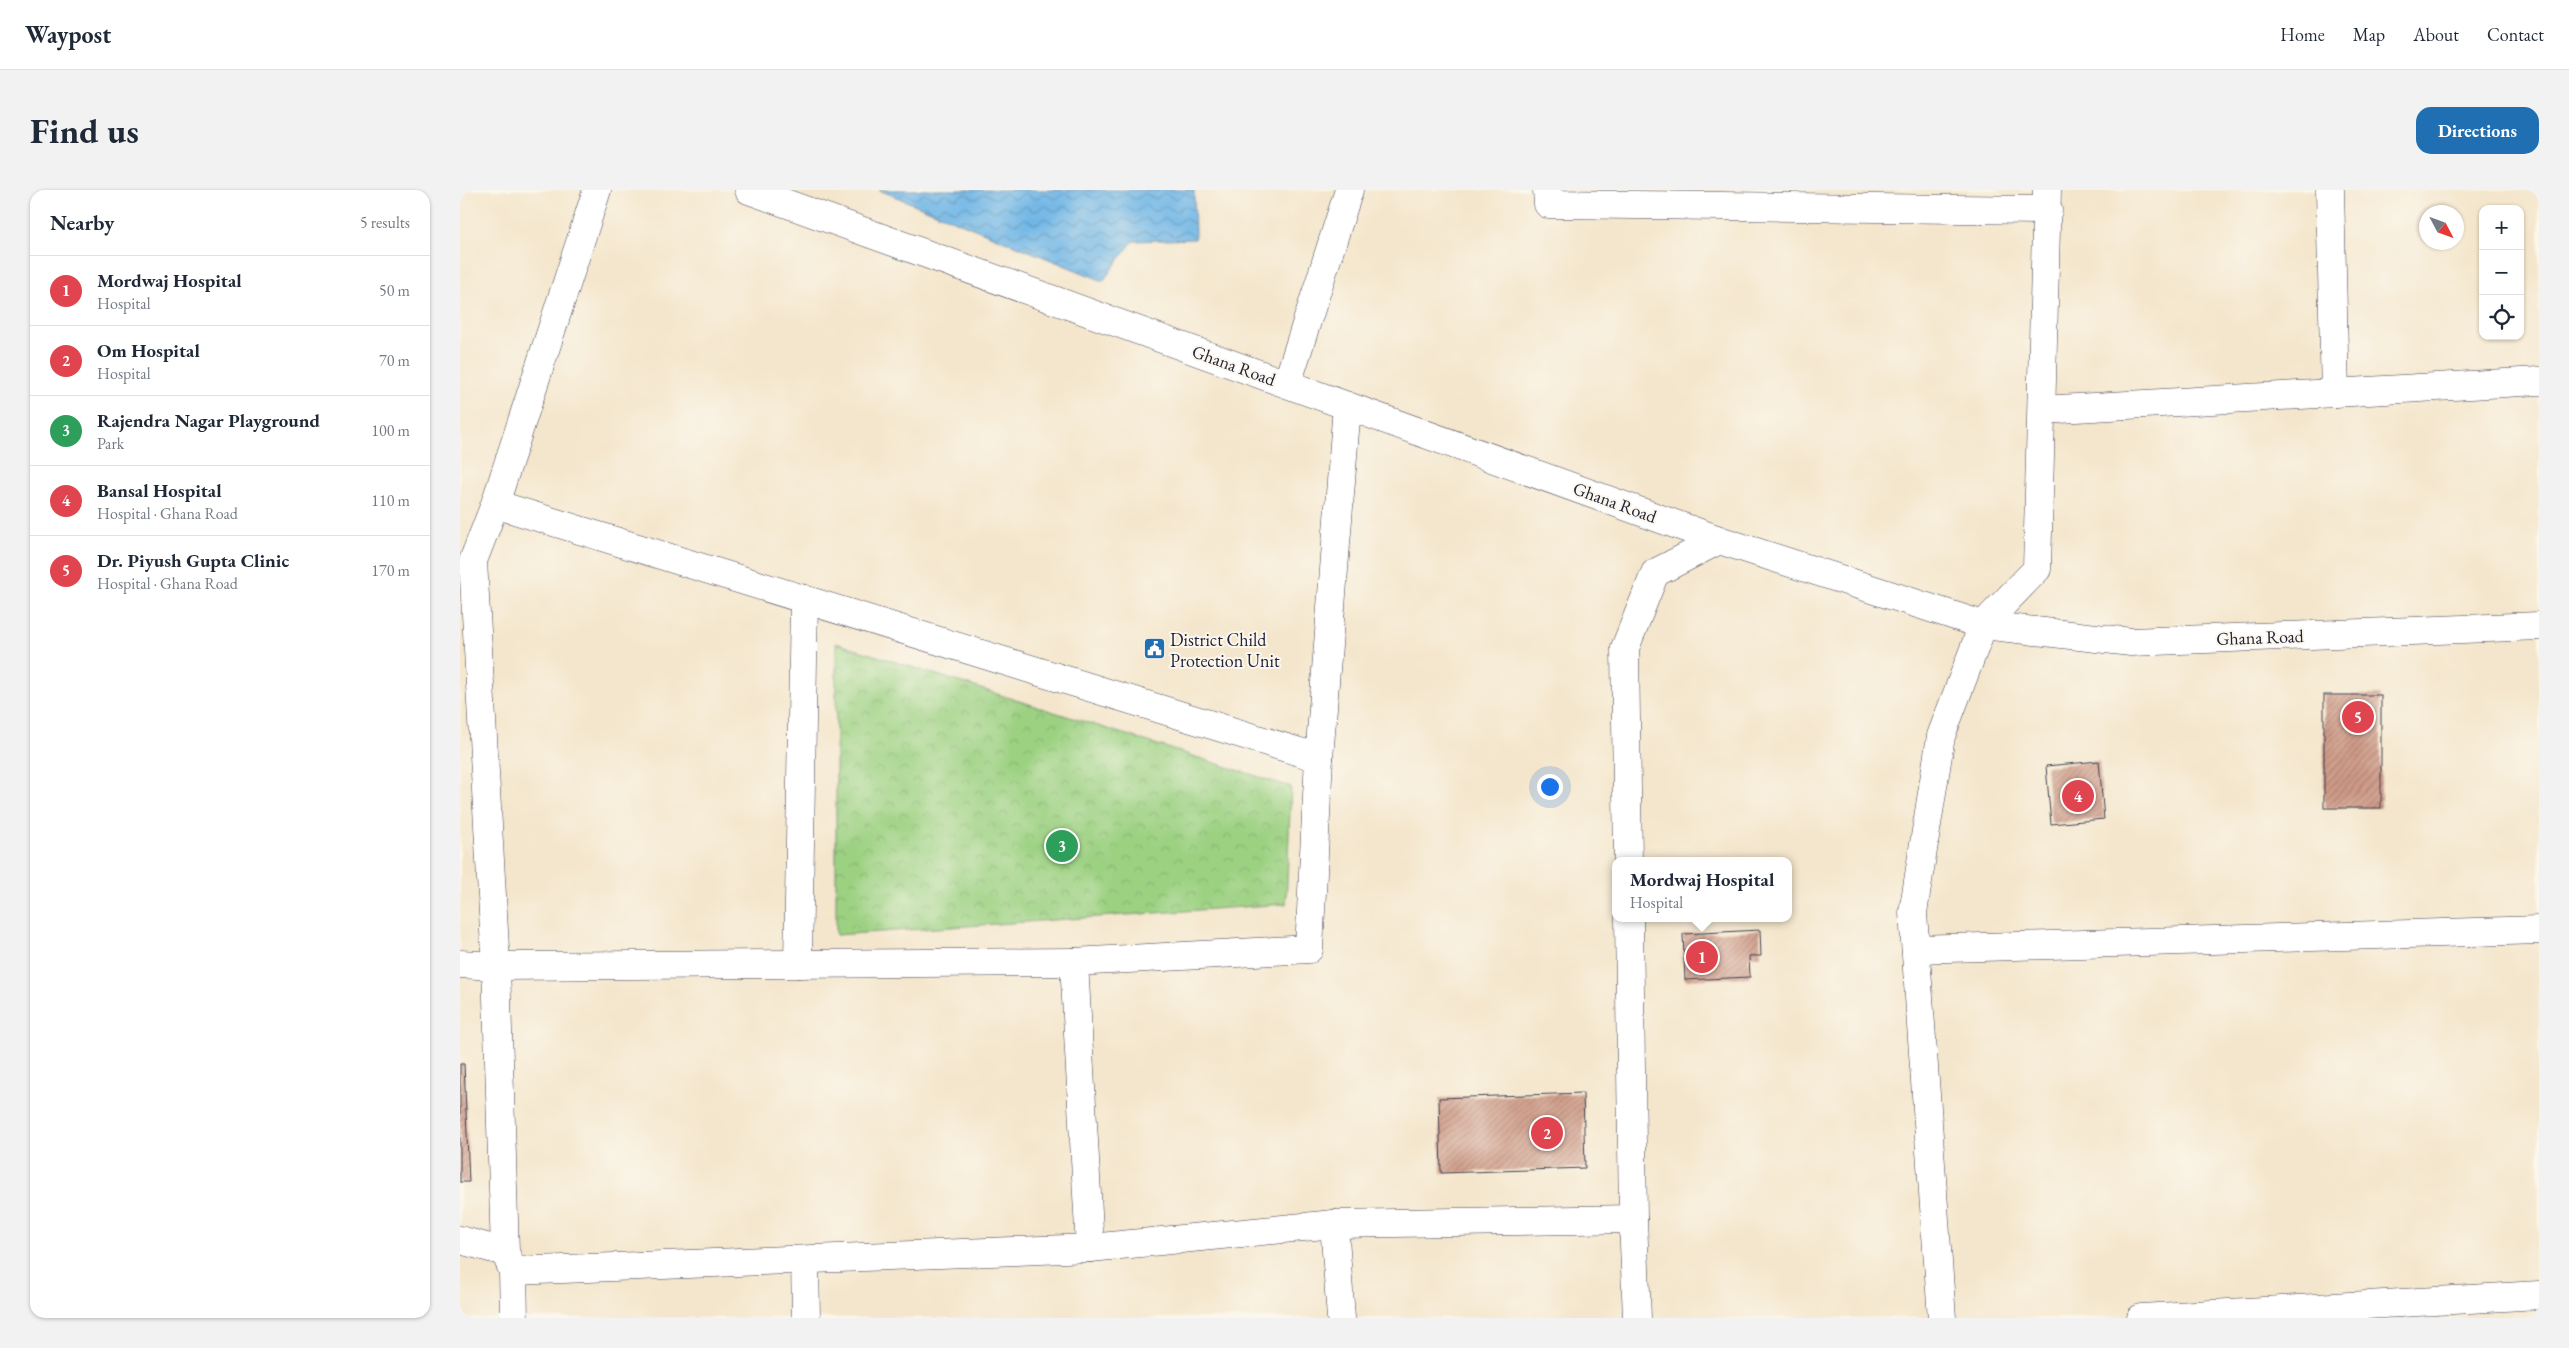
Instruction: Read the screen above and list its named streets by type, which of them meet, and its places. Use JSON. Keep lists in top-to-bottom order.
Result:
{
  "streets": {
    "street": ["Ghana Road"]
  },
  "places": {
    "public building": ["District Child Protection Unit"]
  },
  "north": "bottom right",
  "page": {
    "header": "Waypost",
    "nav": [
      "Home",
      "Map",
      "About",
      "Contact"
    ],
    "buttons": "Directions",
    "title": "Find us",
    "heading": ["Nearby", "5 results"],
    "map_buttons": ["+", "−"],
    "list": [
      {
        "mark": "1",
        "name": "Mordwaj Hospital",
        "note": "Hospital",
        "value": "50 m"
      },
      {
        "mark": "2",
        "name": "Om Hospital",
        "note": "Hospital",
        "value": "70 m"
      },
      {
        "mark": "3",
        "name": "Rajendra Nagar Playground",
        "note": "Park",
        "value": "100 m"
      },
      {
        "mark": "4",
        "name": "Bansal Hospital",
        "note": "Hospital · Ghana Road",
        "value": "110 m"
      },
      {
        "mark": "5",
        "name": "Dr. Piyush Gupta Clinic",
        "note": "Hospital · Ghana Road",
        "value": "170 m"
      }
    ],
    "pins": [
      "5",
      "4",
      "3",
      "1",
      "2"
    ],
    "popup": ["Mordwaj Hospital", "Hospital"]
  }
}
